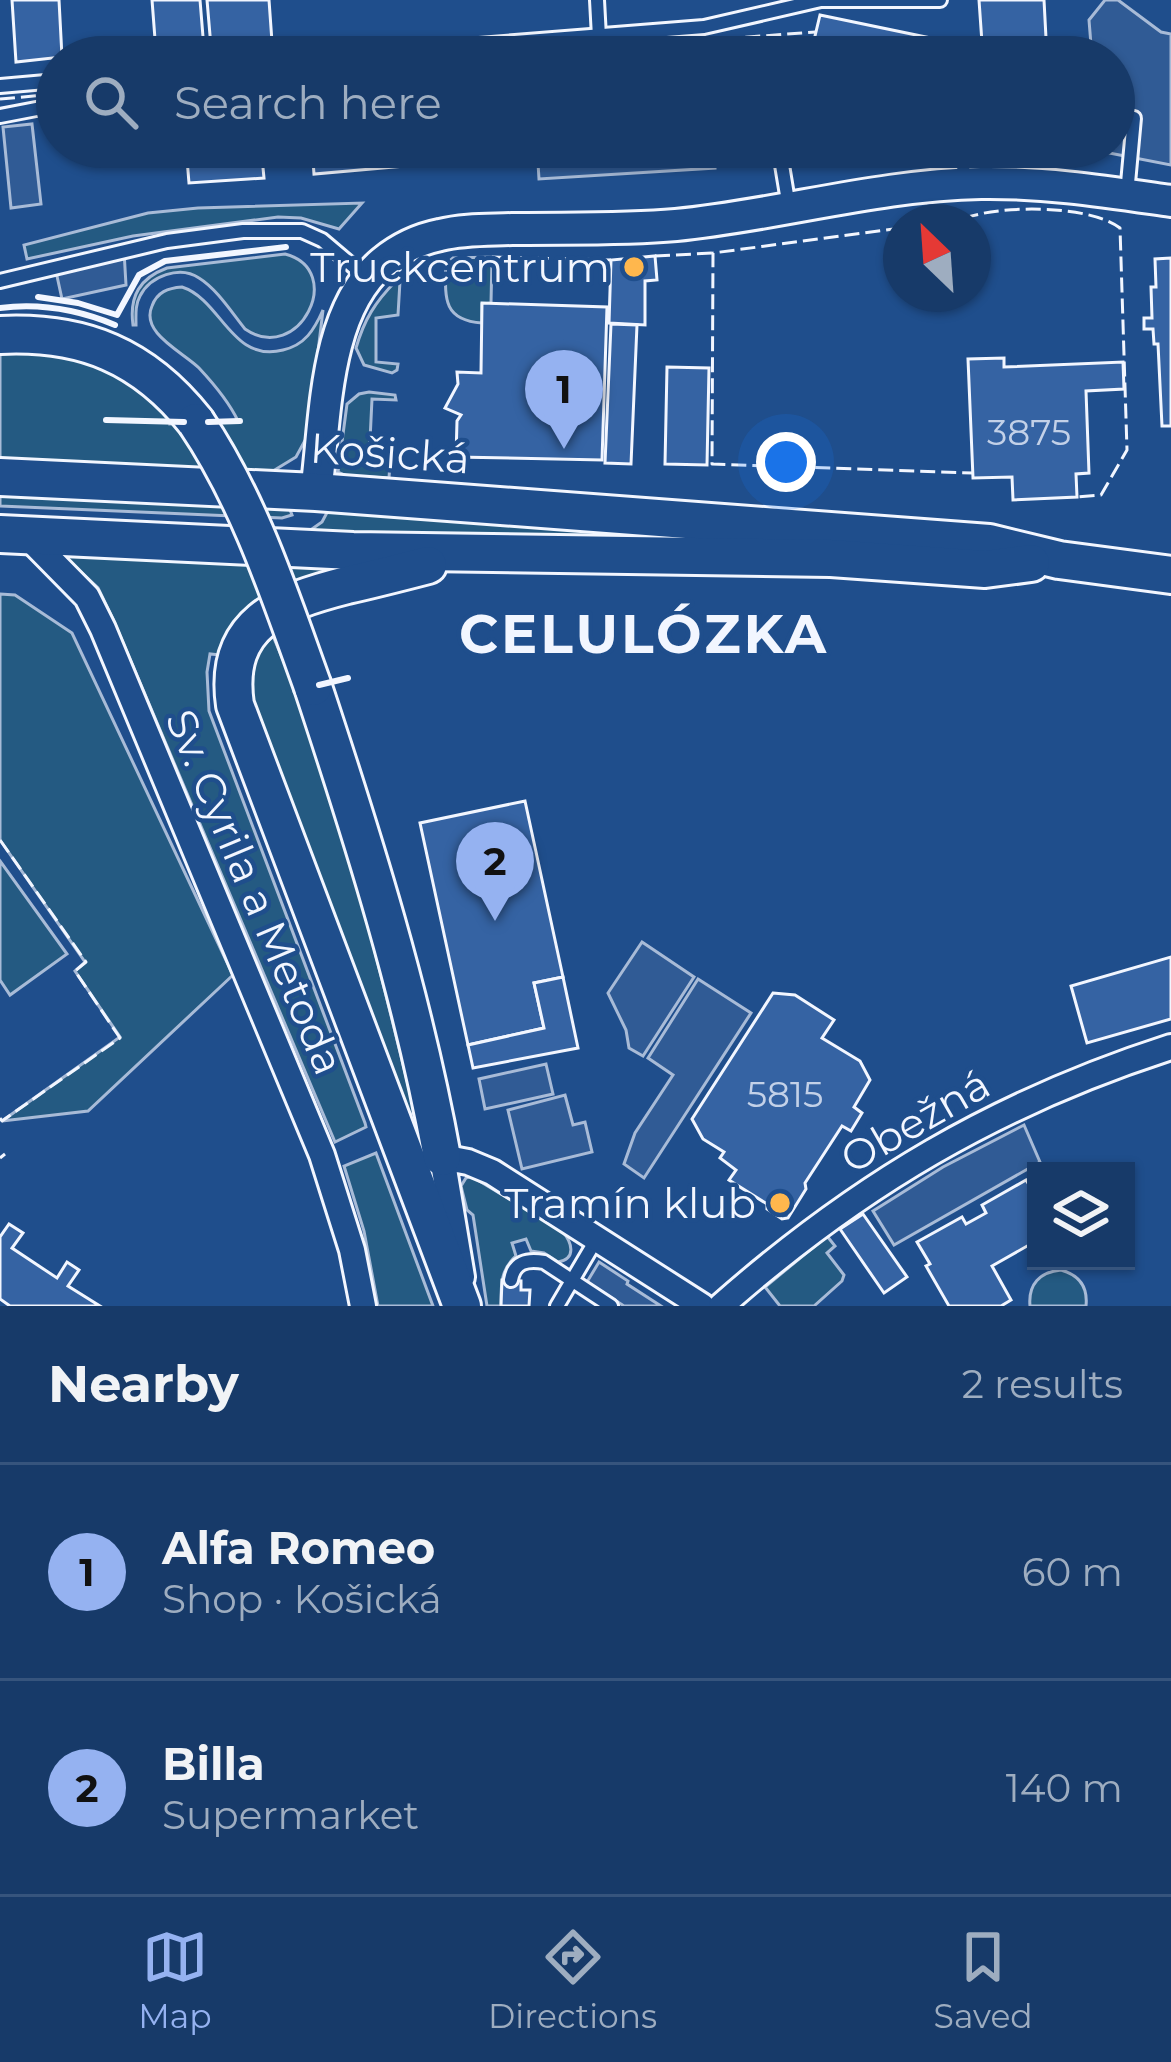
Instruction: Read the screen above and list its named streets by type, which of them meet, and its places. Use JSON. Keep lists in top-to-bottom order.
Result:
{
  "streets": {
    "main road": ["Košická"],
    "street": ["Sv. Cyrila a Metoda", "Obežná"]
  },
  "crossings": [
    ["Košická", "Sv. Cyrila a Metoda"]
  ],
  "districts": ["CELULÓZKA"],
  "places": ["Truckcentrum", "Tramín klub"],
  "house_numbers": ["3875", "5815"],
  "north": "top left",
  "page": {
    "search": "Search here",
    "pins": ["1", "2"],
    "heading": ["Nearby", "2 results"],
    "list": [
      {
        "mark": "1",
        "name": "Alfa Romeo",
        "note": "Shop · Košická",
        "value": "60 m"
      },
      {
        "mark": "2",
        "name": "Billa",
        "note": "Supermarket",
        "value": "140 m"
      }
    ],
    "nav": ["Map", "Directions", "Saved"]
  }
}
